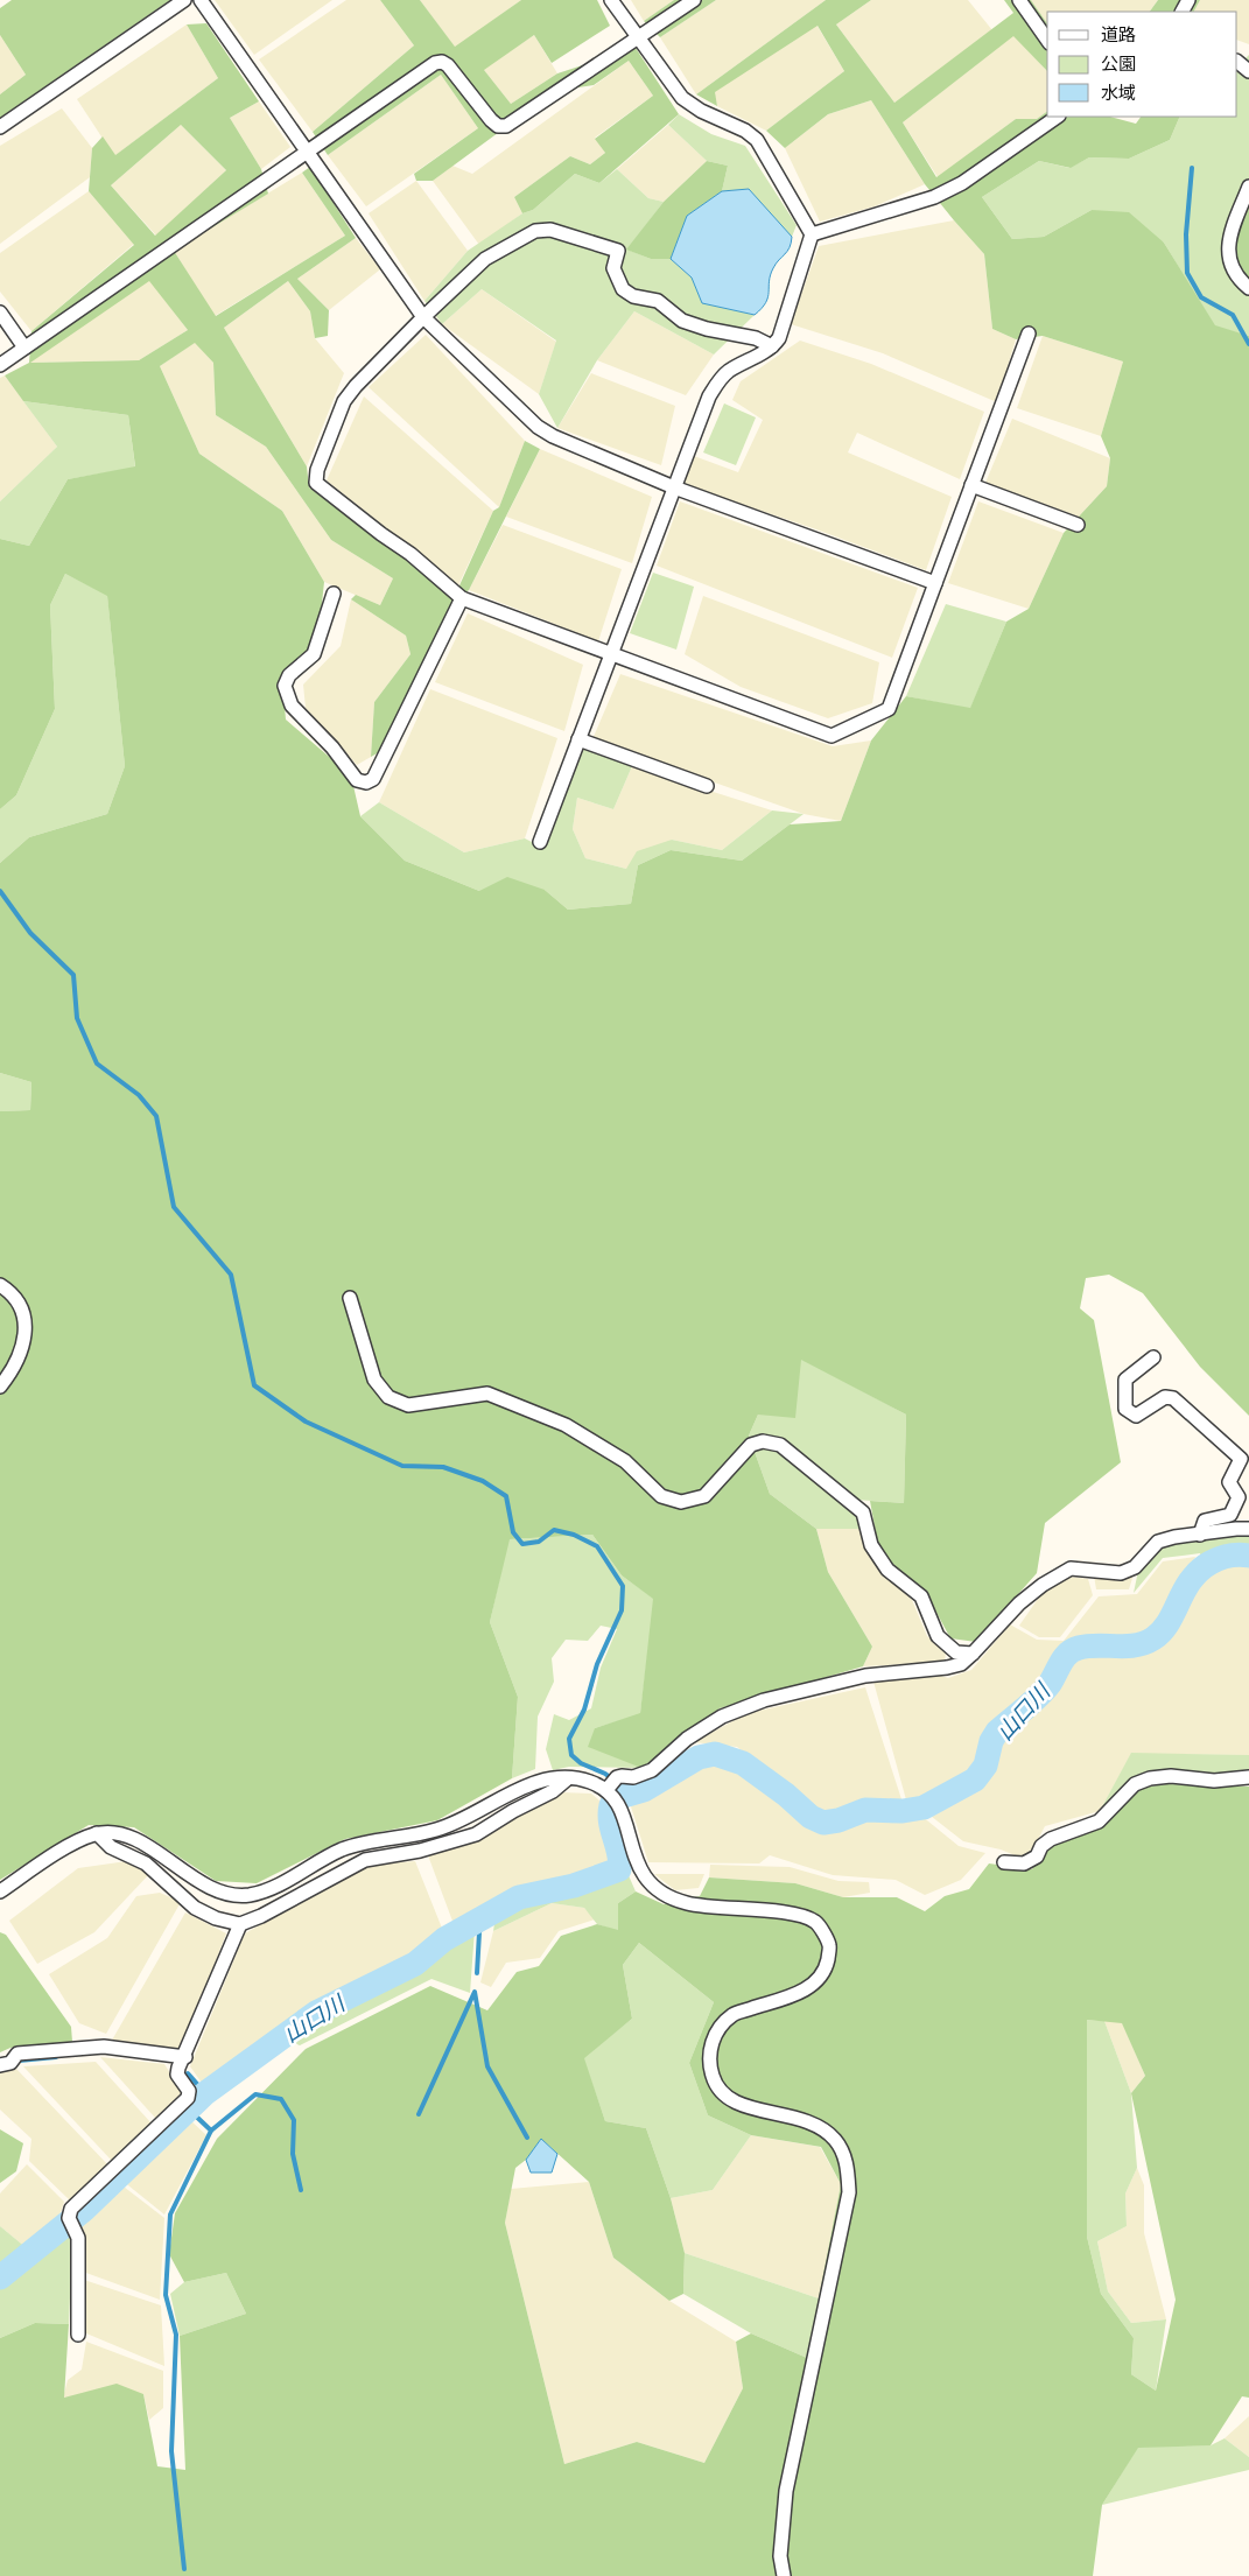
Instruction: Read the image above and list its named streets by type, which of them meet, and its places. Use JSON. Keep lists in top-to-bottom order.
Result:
{
  "water": ["山口川"],
  "legend": ["道路", "公園", "水域"]
}
